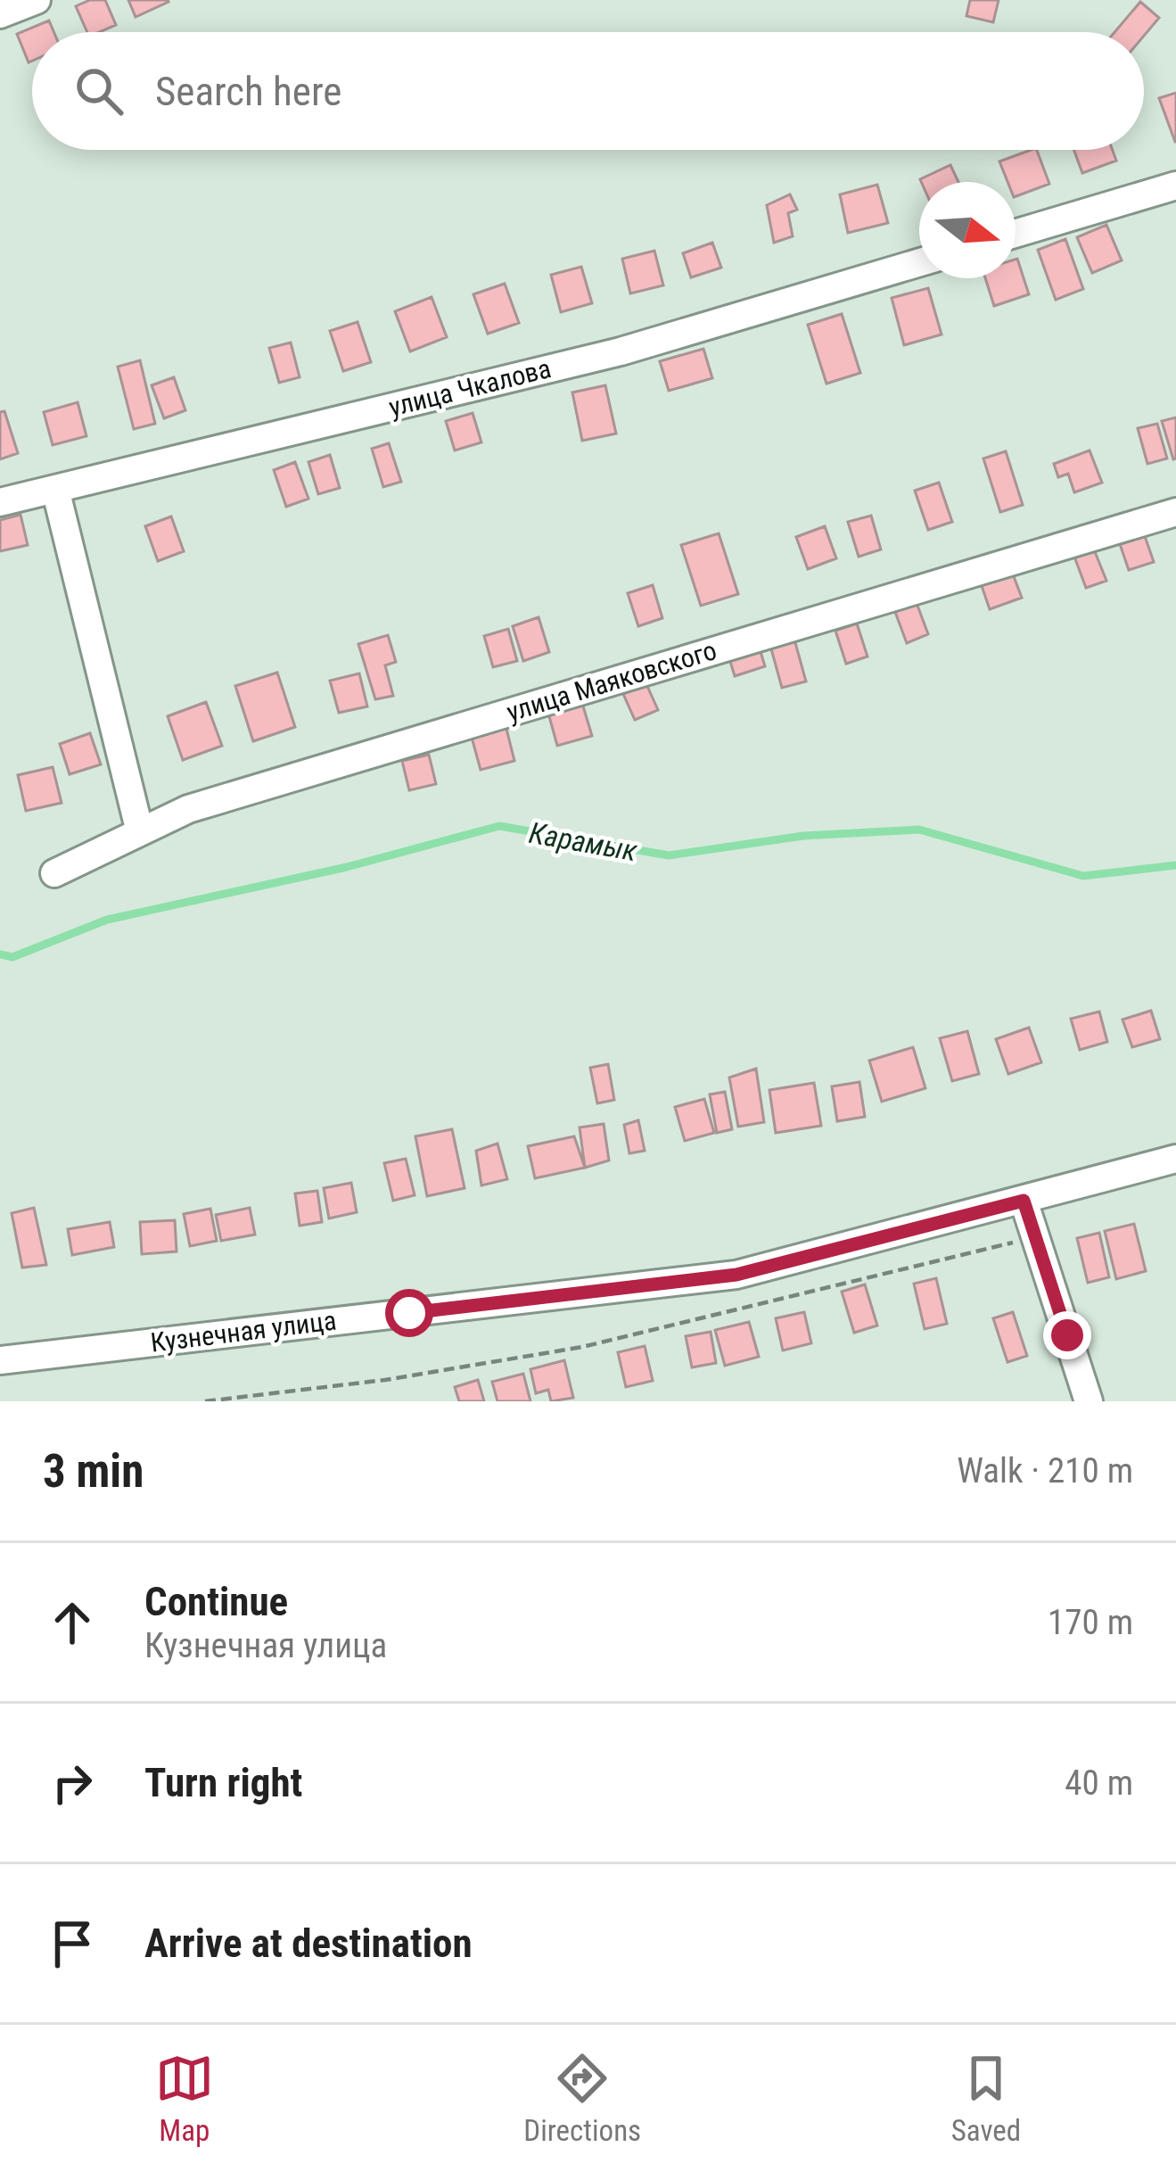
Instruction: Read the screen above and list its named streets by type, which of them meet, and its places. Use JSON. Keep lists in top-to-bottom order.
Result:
{
  "streets": {
    "street": ["улица Чкалова", "улица Маяковского", "Кузнечная улица"]
  },
  "water": ["Карамык"],
  "north": "right",
  "page": {
    "search": "Search here",
    "heading": ["3 min", "Walk · 210 m"],
    "list": [
      ["Continue", "Кузнечная улица", "170 m"],
      ["Turn right", "40 m"],
      "Arrive at destination"
    ],
    "nav": ["Map", "Directions", "Saved"]
  }
}
